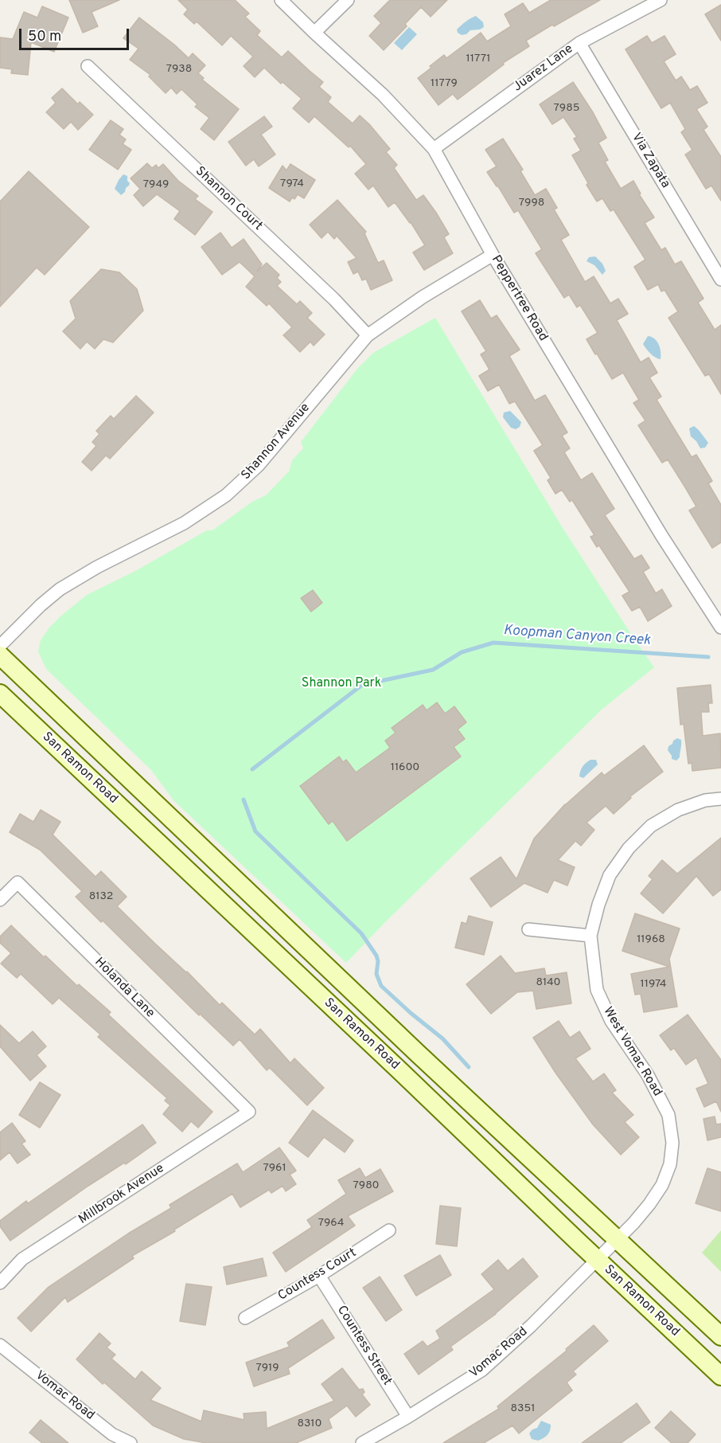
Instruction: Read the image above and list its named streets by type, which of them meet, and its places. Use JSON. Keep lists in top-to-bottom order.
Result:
{
  "streets": {
    "main road": ["San Ramon Road"],
    "street": [
      "Juarez Lane",
      "Via Zapata",
      "Shannon Court",
      "Peppertree Road",
      "Shannon Avenue",
      "Holanda Lane",
      "West Vomac Road",
      "Millbrook Avenue",
      "Countess Court",
      "Countess Street",
      "Vomac Road"
    ]
  },
  "crossings": [
    ["Juarez Lane", "Via Zapata"],
    ["Juarez Lane", "Peppertree Road"],
    ["Shannon Court", "Shannon Avenue"],
    ["Peppertree Road", "Shannon Avenue"],
    ["San Ramon Road", "West Vomac Road"],
    ["San Ramon Road", "Vomac Road"],
    ["Holanda Lane", "Millbrook Avenue"],
    ["West Vomac Road", "Vomac Road"],
    ["Countess Court", "Countess Street"],
    ["Countess Street", "Vomac Road"]
  ],
  "water": ["Koopman Canyon Creek"],
  "parks": ["Shannon Park"],
  "house_numbers": [
    "11771",
    "7938",
    "11779",
    "7985",
    "7974",
    "7949",
    "7998",
    "11600",
    "8132",
    "11968",
    "8140",
    "11974",
    "7961",
    "7980",
    "7964",
    "7919",
    "8351",
    "8310"
  ],
  "scale_bar": "50 m"
}
